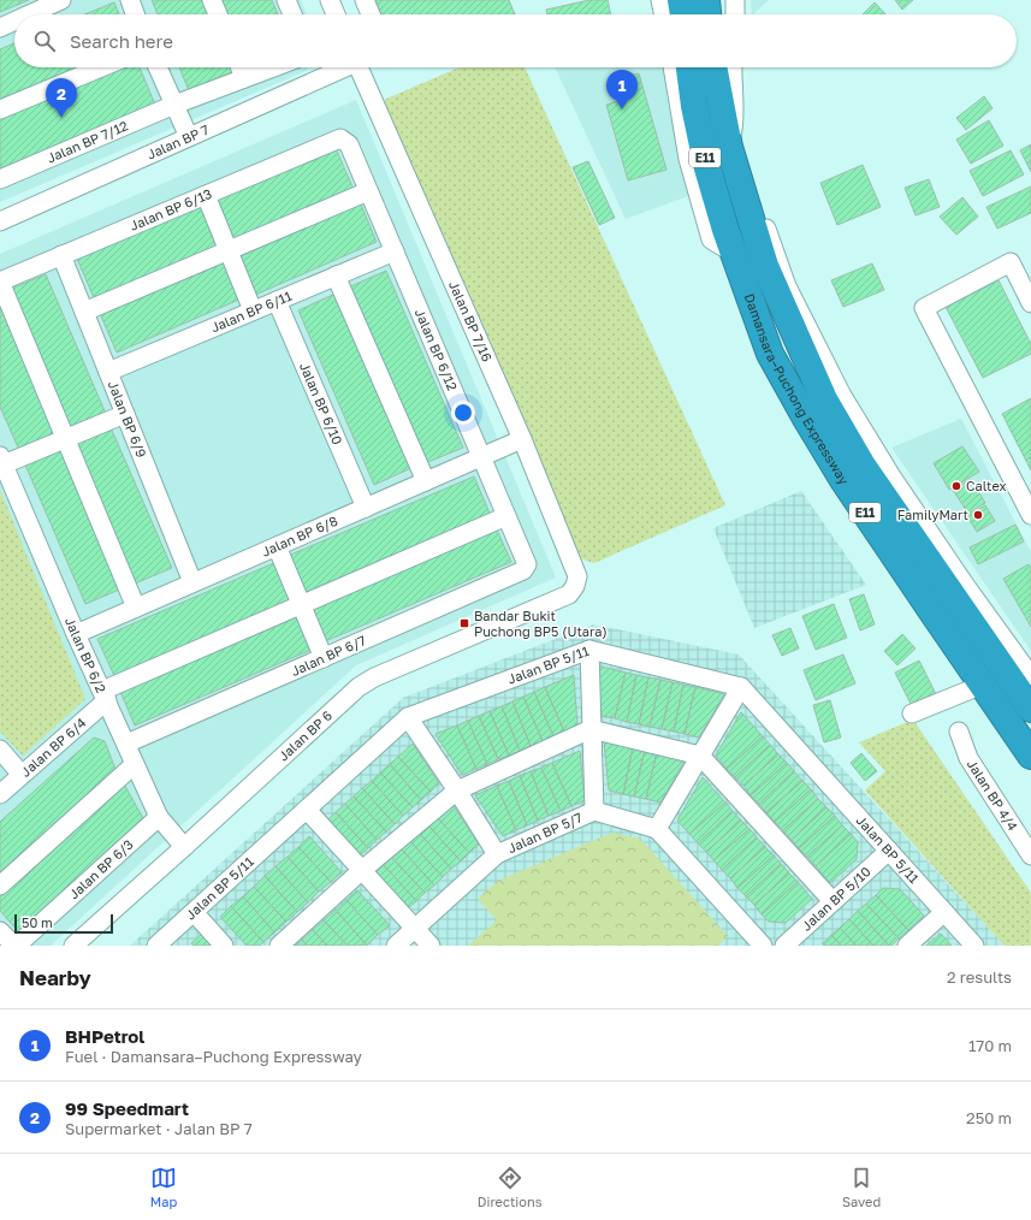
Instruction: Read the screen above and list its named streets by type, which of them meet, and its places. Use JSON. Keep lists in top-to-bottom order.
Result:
{
  "streets": {
    "highway": ["E11", "Damansara–Puchong Expressway"],
    "street": [
      "Jalan BP 7/12",
      "Jalan BP 7",
      "Jalan BP 6/13",
      "Jalan BP 6/11",
      "Jalan BP 7/16",
      "Jalan BP 6/12",
      "Jalan BP 6/10",
      "Jalan BP 6/9",
      "Jalan BP 6/8",
      "Jalan BP 6/2",
      "Jalan BP 6/7",
      "Jalan BP 5/11",
      "Jalan BP 6",
      "Jalan BP 6/4",
      "Jalan BP 4/4",
      "Jalan BP 5/7",
      "Jalan BP 6/3",
      "Jalan BP 5/10"
    ]
  },
  "crossings": [
    ["Jalan BP 6/13", "Jalan BP 6/12"],
    ["Jalan BP 6/13", "Jalan BP 6/9"],
    ["Jalan BP 6/11", "Jalan BP 6/12"],
    ["Jalan BP 6/11", "Jalan BP 6/10"],
    ["Jalan BP 6/11", "Jalan BP 6/9"],
    ["Jalan BP 7/16", "Jalan BP 6/8"],
    ["Jalan BP 7/16", "Jalan BP 6"],
    ["Jalan BP 6/12", "Jalan BP 6/8"],
    ["Jalan BP 6/12", "Jalan BP 6/7"],
    ["Jalan BP 6/12", "Jalan BP 6/4"],
    ["Jalan BP 6/10", "Jalan BP 6/8"],
    ["Jalan BP 6/9", "Jalan BP 6/8"],
    ["Jalan BP 6/8", "Jalan BP 6/2"],
    ["Jalan BP 6/2", "Jalan BP 6/7"],
    ["Jalan BP 6/2", "Jalan BP 6"],
    ["Jalan BP 6/2", "Jalan BP 6/4"],
    ["Jalan BP 6/2", "Jalan BP 6/3"],
    ["Jalan BP 5/11", "Jalan BP 5/10"]
  ],
  "places": {
    "other": ["Caltex", "FamilyMart"],
    "transit": ["Bandar Bukit Puchong BP5 (Utara)"]
  },
  "scale_bar": "50 m",
  "page": {
    "search": "Search here",
    "pins": ["1", "2"],
    "scale": "50 m",
    "heading": ["Nearby", "2 results"],
    "list": [
      {
        "mark": "1",
        "name": "BHPetrol",
        "note": "Fuel · Damansara–Puchong Expressway",
        "value": "170 m"
      },
      {
        "mark": "2",
        "name": "99 Speedmart",
        "note": "Supermarket · Jalan BP 7",
        "value": "250 m"
      }
    ],
    "nav": ["Map", "Directions", "Saved"]
  }
}
